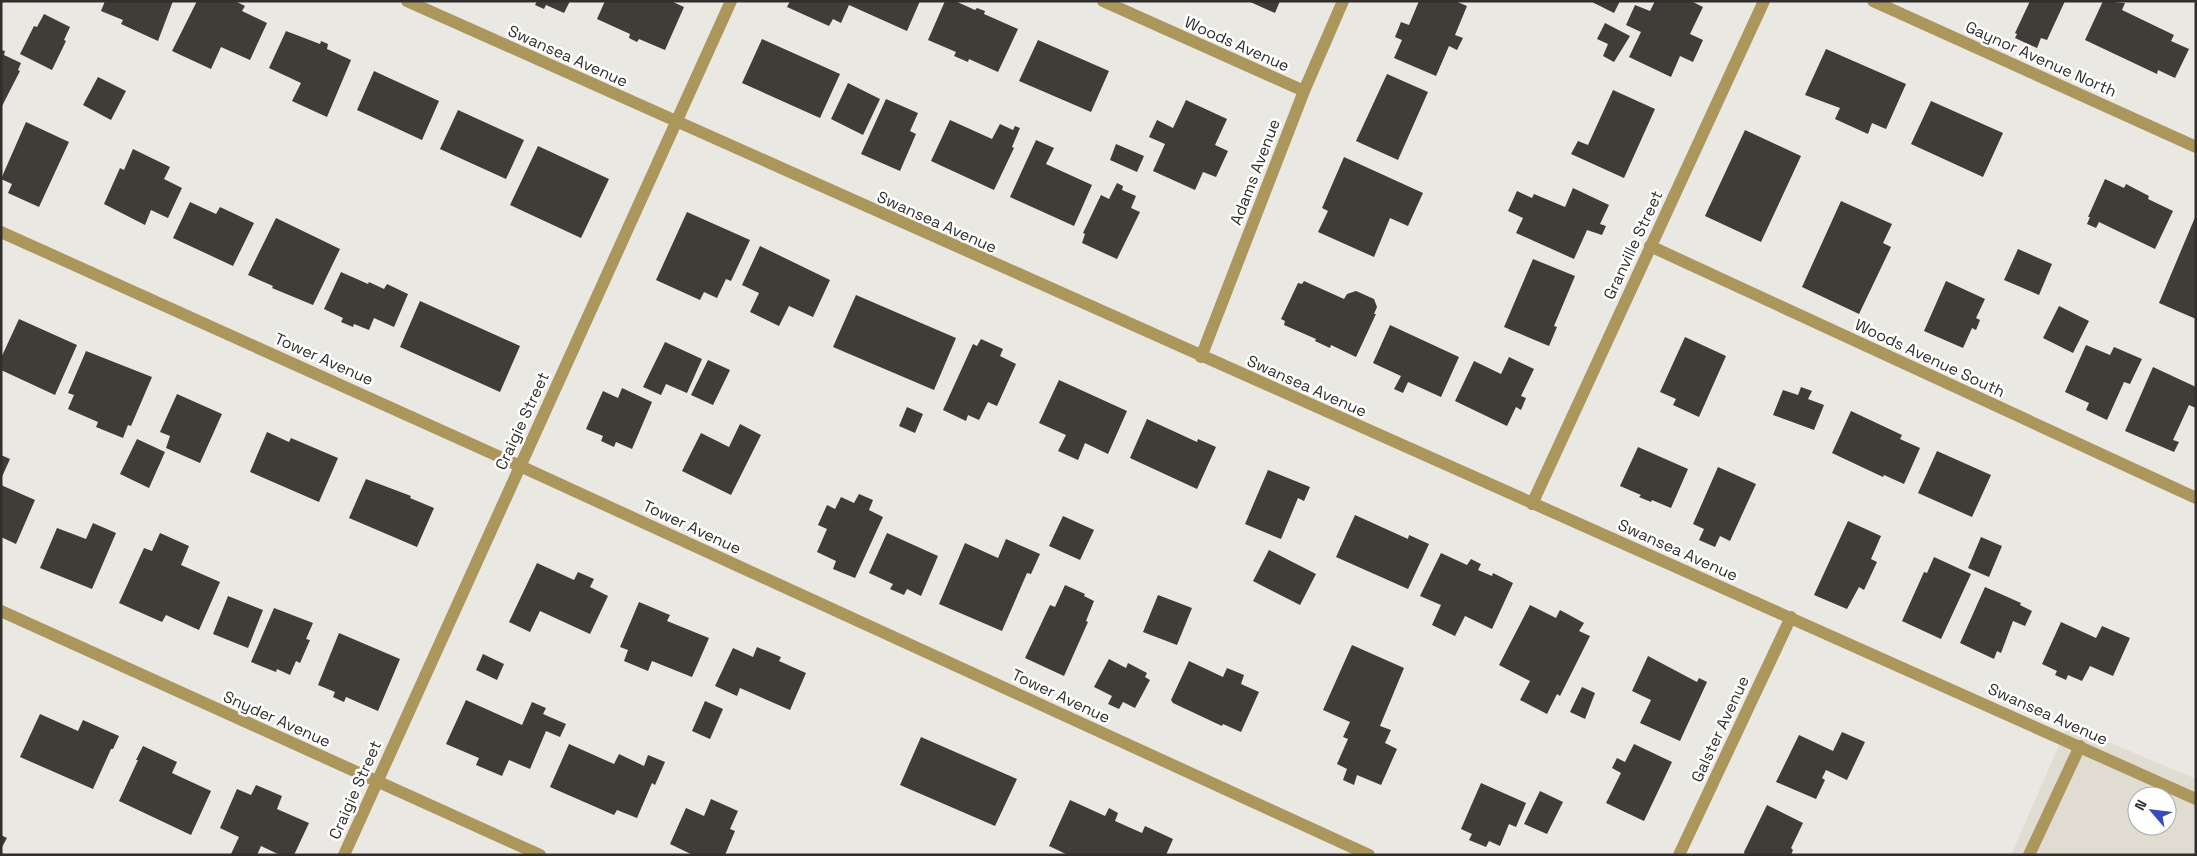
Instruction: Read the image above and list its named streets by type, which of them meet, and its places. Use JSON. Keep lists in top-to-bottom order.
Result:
{
  "streets": {
    "street": [
      "Woods Avenue",
      "Swansea Avenue",
      "Gaynor Avenue North",
      "Adams Avenue",
      "Granville Street",
      "Woods Avenue South",
      "Tower Avenue",
      "Craigie Street",
      "Snyder Avenue",
      "Galster Avenue"
    ]
  },
  "crossings": [
    ["Woods Avenue", "Adams Avenue"],
    ["Swansea Avenue", "Adams Avenue"],
    ["Swansea Avenue", "Granville Street"],
    ["Swansea Avenue", "Craigie Street"],
    ["Swansea Avenue", "Galster Avenue"],
    ["Granville Street", "Woods Avenue South"],
    ["Tower Avenue", "Craigie Street"],
    ["Craigie Street", "Snyder Avenue"]
  ],
  "north": "top left"
}
